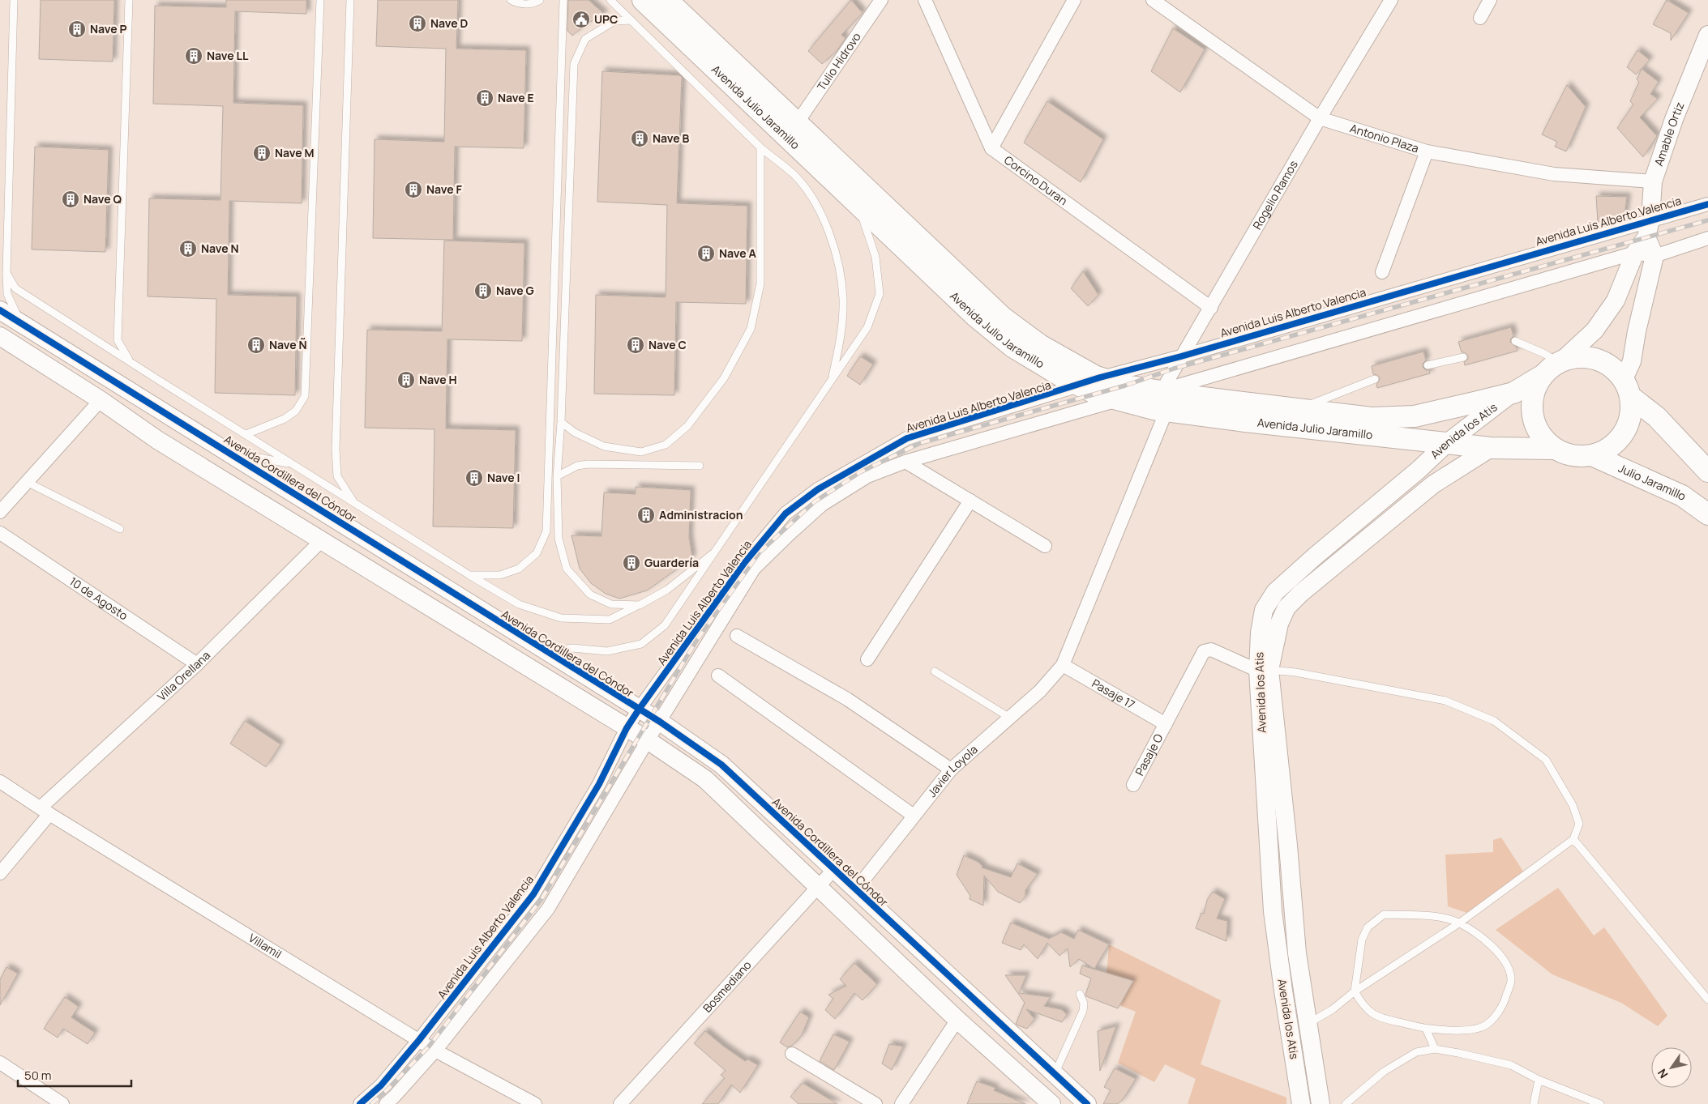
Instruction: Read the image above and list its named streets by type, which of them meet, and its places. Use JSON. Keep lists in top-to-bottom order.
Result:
{
  "streets": {
    "main road": ["Avenida Julio Jaramillo", "Julio Jaramillo"],
    "street": [
      "Tulio Hidrovo",
      "Amable Ortiz",
      "Antonio Plaza",
      "Corcino Duran",
      "Rogelio Ramos",
      "Avenida Luis Alberto Valencia",
      "Avenida los Atis",
      "Avenida Cordillera del Cóndor",
      "10 de Agosto",
      "Villa Orellana",
      "Pasaje 17",
      "Pasaje O",
      "Javier Loyola",
      "Villamil",
      "Bosmediano"
    ]
  },
  "crossings": [
    ["Tulio Hidrovo", "Avenida Julio Jaramillo"],
    ["Avenida Julio Jaramillo", "Amable Ortiz"],
    ["Avenida Julio Jaramillo", "Rogelio Ramos"],
    ["Avenida Julio Jaramillo", "Avenida Luis Alberto Valencia"],
    ["Avenida Julio Jaramillo", "Avenida los Atis"],
    ["Avenida Julio Jaramillo", "Julio Jaramillo"],
    ["Amable Ortiz", "Antonio Plaza"],
    ["Amable Ortiz", "Avenida Luis Alberto Valencia"],
    ["Amable Ortiz", "Julio Jaramillo"],
    ["Antonio Plaza", "Rogelio Ramos"],
    ["Corcino Duran", "Rogelio Ramos"],
    ["Rogelio Ramos", "Avenida Luis Alberto Valencia"],
    ["Rogelio Ramos", "Pasaje 17"],
    ["Rogelio Ramos", "Javier Loyola"],
    ["Avenida Luis Alberto Valencia", "Avenida Cordillera del Cóndor"],
    ["Avenida Luis Alberto Valencia", "Villamil"],
    ["Avenida los Atis", "Pasaje O"],
    ["Avenida Cordillera del Cóndor", "Javier Loyola"],
    ["Avenida Cordillera del Cóndor", "Bosmediano"],
    ["10 de Agosto", "Villa Orellana"],
    ["Villa Orellana", "Villamil"],
    ["Pasaje 17", "Pasaje O"],
    ["Pasaje 17", "Javier Loyola"]
  ],
  "places": {
    "public building": ["UPC"],
    "building": [
      "Nave D",
      "Nave P",
      "Nave LL",
      "Nave E",
      "Nave B",
      "Nave M",
      "Nave F",
      "Nave Q",
      "Nave N",
      "Nave A",
      "Nave G",
      "Nave Ñ",
      "Nave C",
      "Nave H",
      "Nave I",
      "Administracion",
      "Guardería"
    ]
  },
  "scale_bar": "50 m",
  "north": "bottom left"
}
